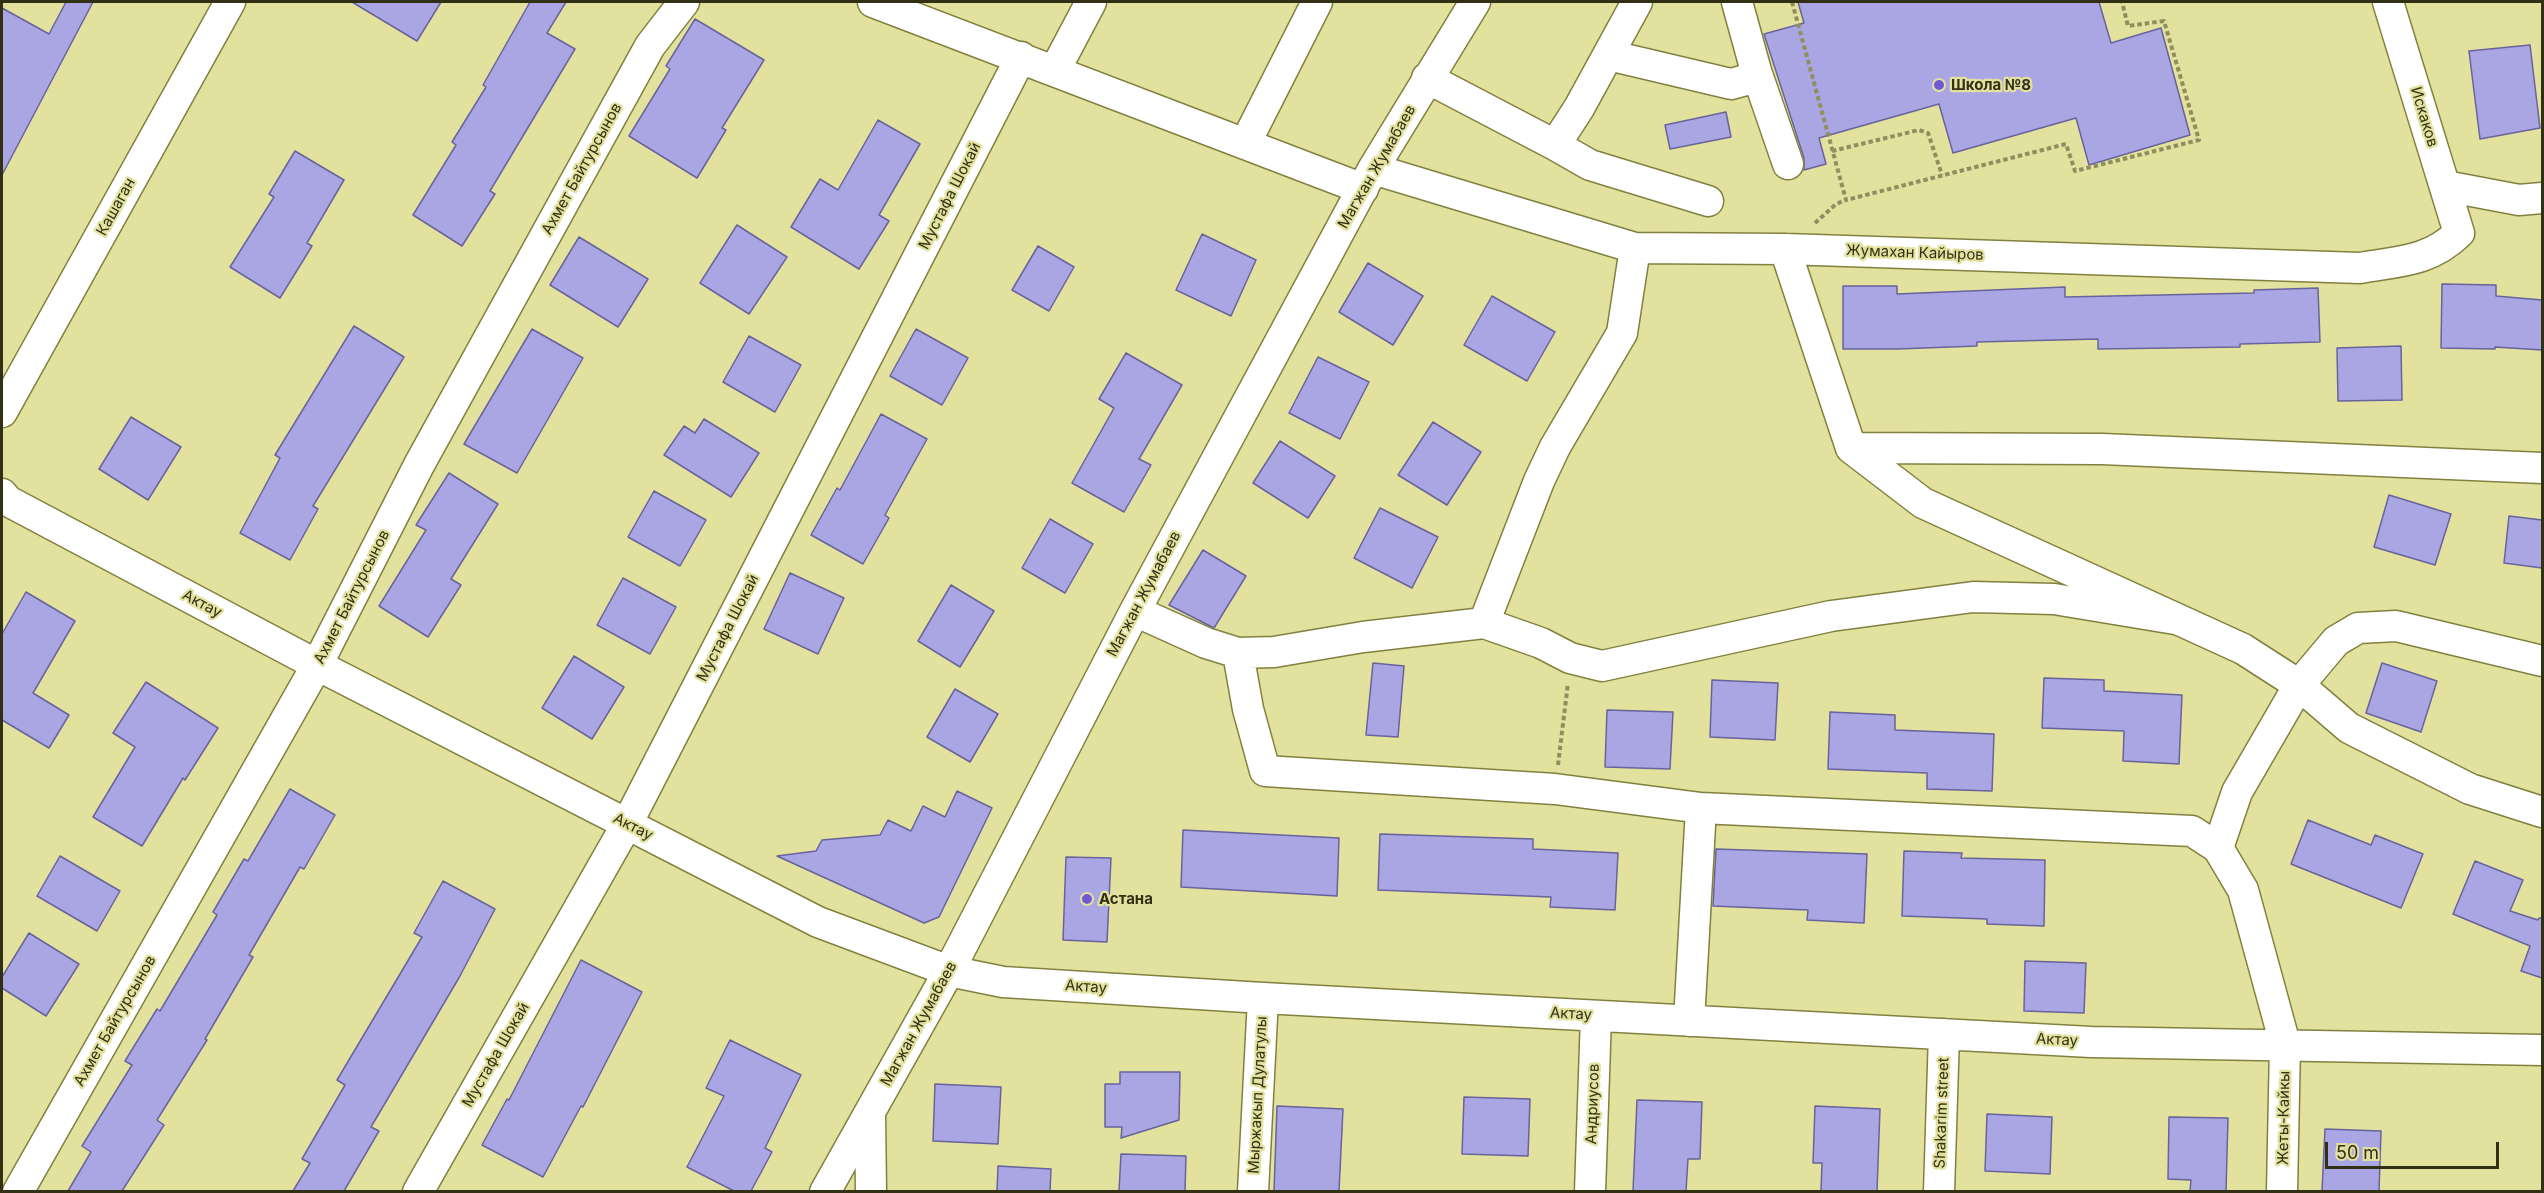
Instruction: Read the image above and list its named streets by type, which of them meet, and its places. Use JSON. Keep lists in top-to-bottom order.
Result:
{
  "streets": {
    "street": [
      "Искаков",
      "Магжан Жумабаев",
      "Ахмет Байтурсынов",
      "Мустафа Шокай",
      "Кашаган",
      "Жумахан Кайыров",
      "Актау",
      "Мыржакып Дулатулы",
      "Андриусов",
      "Shakarim street",
      "Жеты-Кайкы"
    ]
  },
  "crossings": [
    ["Искаков", "Жумахан Кайыров"],
    ["Магжан Жумабаев", "Жумахан Кайыров"],
    ["Магжан Жумабаев", "Актау"],
    ["Ахмет Байтурсынов", "Актау"],
    ["Мустафа Шокай", "Жумахан Кайыров"],
    ["Мустафа Шокай", "Актау"],
    ["Актау", "Мыржакып Дулатулы"],
    ["Актау", "Андриусов"],
    ["Актау", "Shakarim street"],
    ["Актау", "Жеты-Кайкы"]
  ],
  "places": ["Школа №8", "Астана"],
  "scale_bar": "50 m"
}
